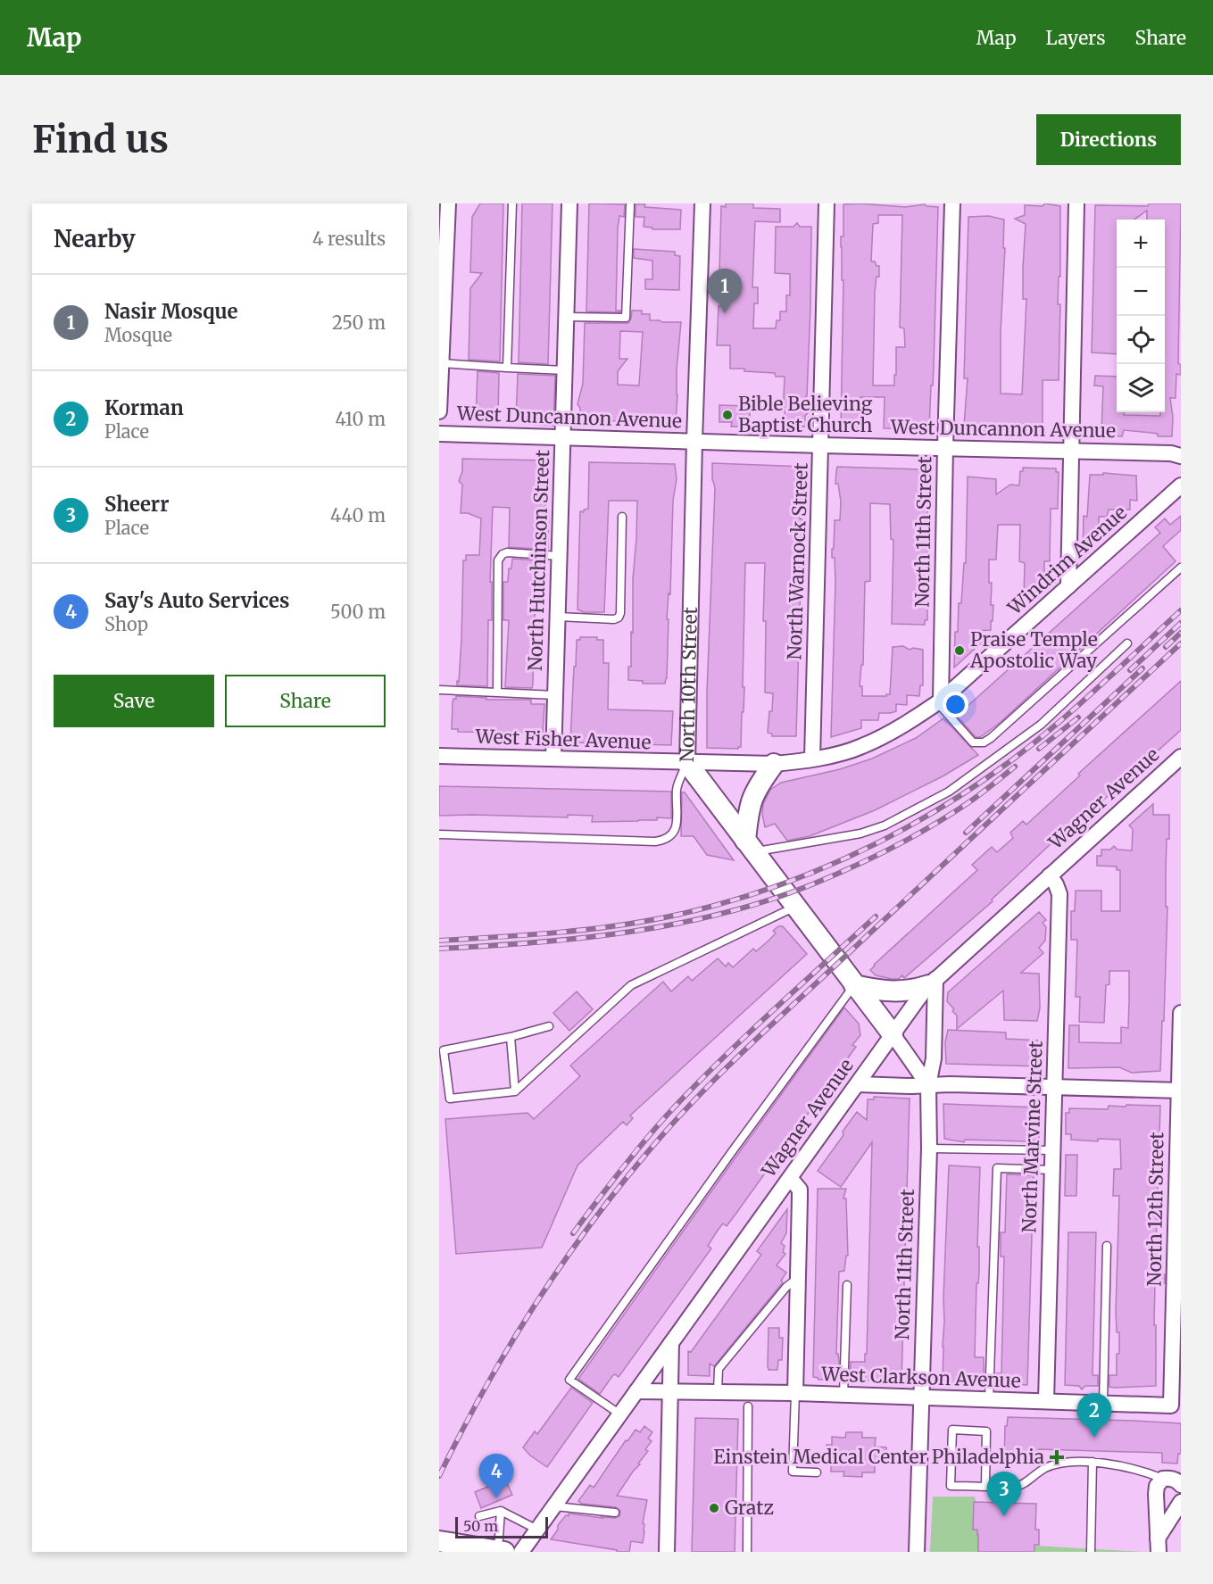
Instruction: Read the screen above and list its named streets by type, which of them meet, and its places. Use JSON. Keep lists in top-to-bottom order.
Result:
{
  "streets": {
    "street": [
      "West Duncannon Avenue",
      "North 11th Street",
      "North Hutchinson Street",
      "Windrim Avenue",
      "North Warnock Street",
      "North 10th Street",
      "West Fisher Avenue",
      "Wagner Avenue",
      "North Marvine Street",
      "North 12th Street",
      "West Clarkson Avenue"
    ]
  },
  "crossings": [
    ["West Duncannon Avenue", "North 11th Street"],
    ["West Duncannon Avenue", "North Hutchinson Street"],
    ["West Duncannon Avenue", "North Warnock Street"],
    ["West Duncannon Avenue", "North 10th Street"],
    ["North 11th Street", "Windrim Avenue"],
    ["North 11th Street", "North 10th Street"],
    ["North 11th Street", "Wagner Avenue"],
    ["North 11th Street", "West Clarkson Avenue"],
    ["North Hutchinson Street", "West Fisher Avenue"],
    ["Windrim Avenue", "North Warnock Street"],
    ["Windrim Avenue", "North 10th Street"],
    ["Windrim Avenue", "West Fisher Avenue"],
    ["North 10th Street", "West Fisher Avenue"],
    ["North 10th Street", "Wagner Avenue"],
    ["Wagner Avenue", "North Marvine Street"],
    ["North Marvine Street", "West Clarkson Avenue"],
    ["North 12th Street", "West Clarkson Avenue"]
  ],
  "places": {
    "other": ["Bible Believing Baptist Church", "Praise Temple Apostolic Way", "Gratz"],
    "health": ["Einstein Medical Center Philadelphia"]
  },
  "scale_bar": "50 m",
  "page": {
    "header": "Map",
    "nav": ["Map", "Layers", "Share"],
    "buttons": [
      "Directions",
      ["Save", "Share"]
    ],
    "title": "Find us",
    "heading": ["Nearby", "4 results"],
    "map_buttons": ["+", "−"],
    "pins": [
      "1",
      "2",
      "4",
      "3"
    ],
    "list": [
      {
        "mark": "1",
        "name": "Nasir Mosque",
        "note": "Mosque",
        "value": "250 m"
      },
      {
        "mark": "2",
        "name": "Korman",
        "note": "Place",
        "value": "410 m"
      },
      {
        "mark": "3",
        "name": "Sheerr",
        "note": "Place",
        "value": "440 m"
      },
      {
        "mark": "4",
        "name": "Say's Auto Services",
        "note": "Shop",
        "value": "500 m"
      }
    ],
    "scale": "50 m"
  }
}
